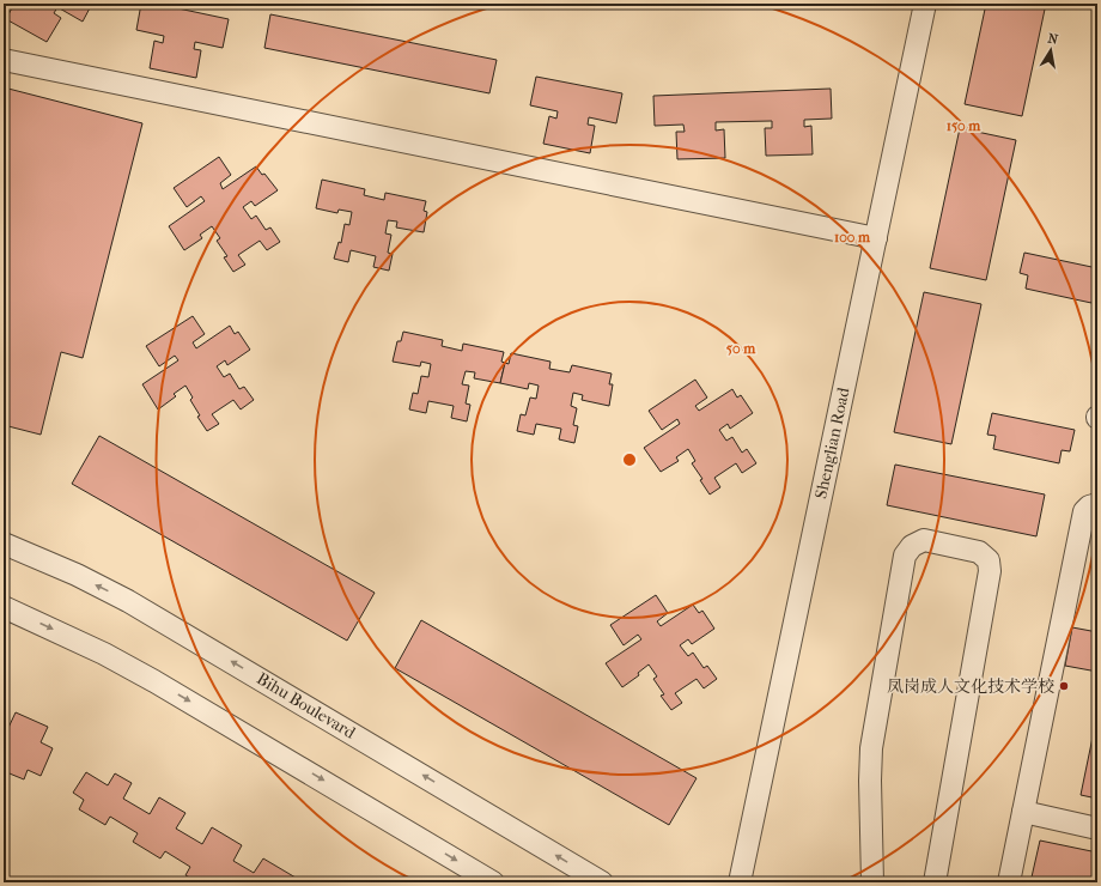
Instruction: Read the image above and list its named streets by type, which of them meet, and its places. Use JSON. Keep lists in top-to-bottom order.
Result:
{
  "streets": {
    "street": ["Shenglian Road", "Bihu Boulevard"]
  },
  "places": ["凤岗成人文化技术学校"],
  "north": "top",
  "rings": ["150 m", "100 m", "50 m"]
}
